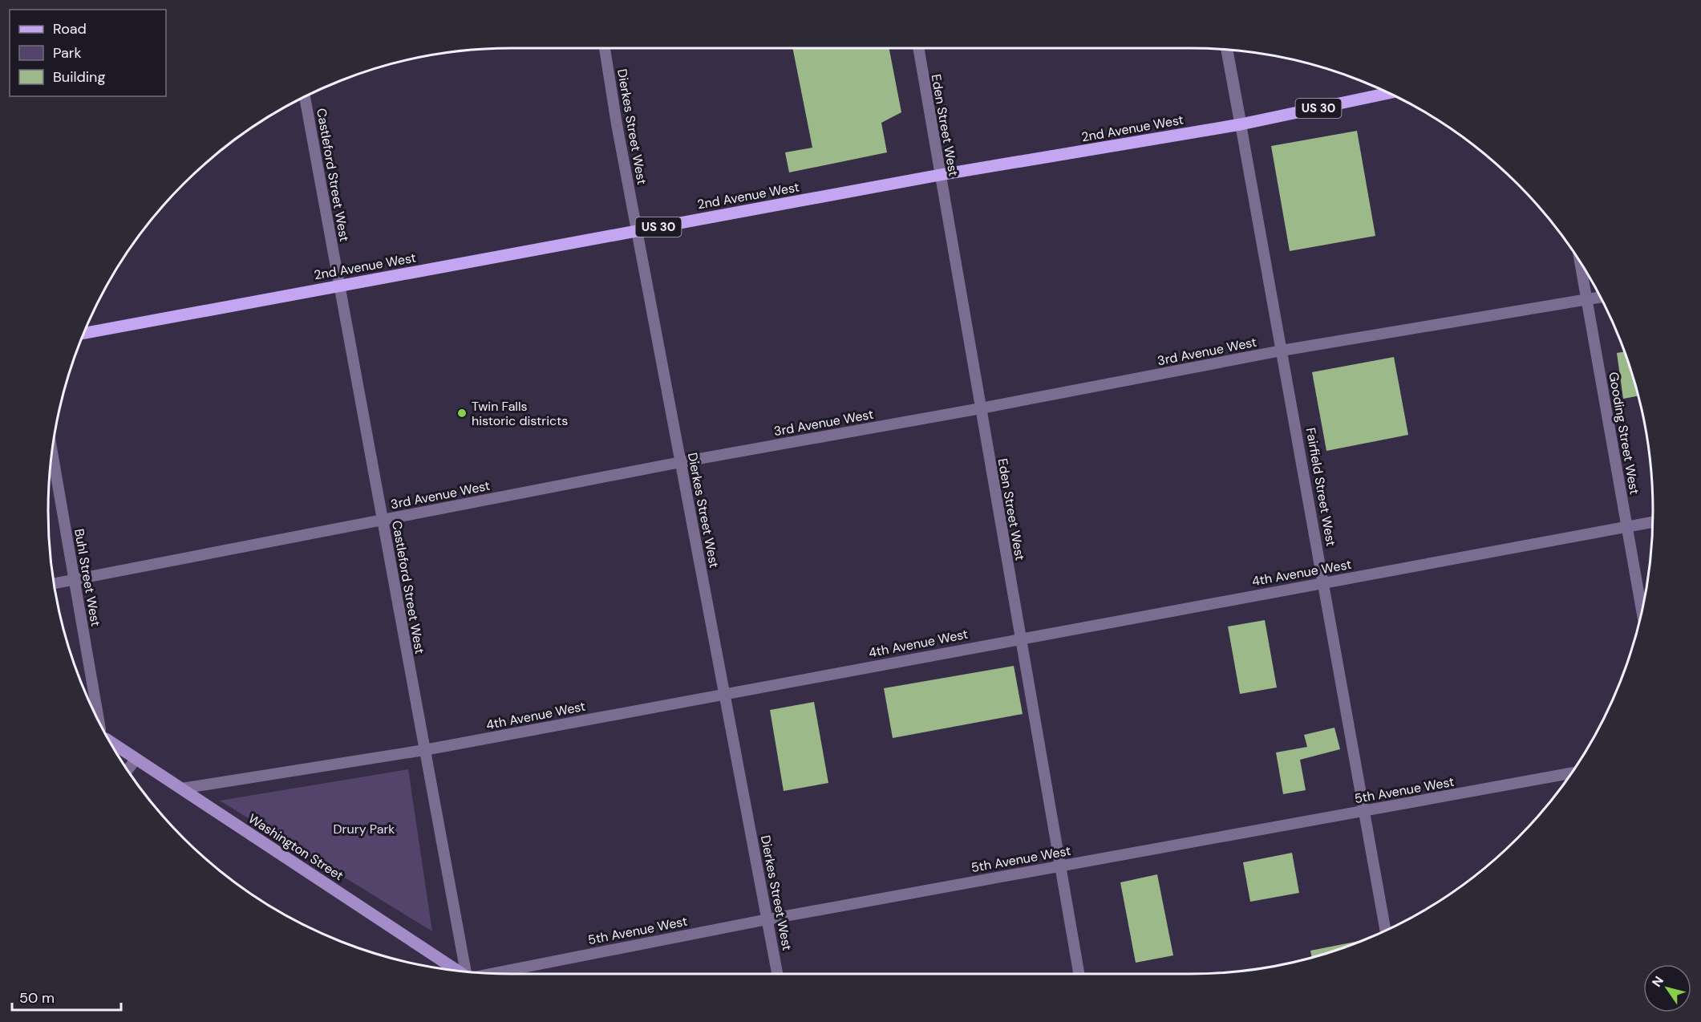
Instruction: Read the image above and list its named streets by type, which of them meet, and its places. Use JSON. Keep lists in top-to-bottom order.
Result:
{
  "streets": {
    "main road": ["US 30", "2nd Avenue West", "Washington Street"],
    "street": [
      "Eden Street West",
      "Dierkes Street West",
      "Castleford Street West",
      "3rd Avenue West",
      "Gooding Street West",
      "Fairfield Street West",
      "4th Avenue West",
      "Buhl Street West",
      "5th Avenue West"
    ]
  },
  "crossings": [
    ["Eden Street West", "2nd Avenue West"],
    ["Eden Street West", "3rd Avenue West"],
    ["Eden Street West", "4th Avenue West"],
    ["Eden Street West", "5th Avenue West"],
    ["Dierkes Street West", "2nd Avenue West"],
    ["Dierkes Street West", "3rd Avenue West"],
    ["Dierkes Street West", "4th Avenue West"],
    ["Dierkes Street West", "5th Avenue West"],
    ["2nd Avenue West", "Castleford Street West"],
    ["2nd Avenue West", "Fairfield Street West"],
    ["Castleford Street West", "3rd Avenue West"],
    ["Castleford Street West", "4th Avenue West"],
    ["3rd Avenue West", "Gooding Street West"],
    ["3rd Avenue West", "Fairfield Street West"],
    ["3rd Avenue West", "Buhl Street West"],
    ["Gooding Street West", "4th Avenue West"],
    ["Fairfield Street West", "4th Avenue West"],
    ["Fairfield Street West", "5th Avenue West"],
    ["4th Avenue West", "Washington Street"]
  ],
  "parks": ["Drury Park"],
  "places": ["Twin Falls historic districts"],
  "legend": ["Road", "Park", "Building"],
  "scale_bar": "50 m",
  "north": "top left"
}
